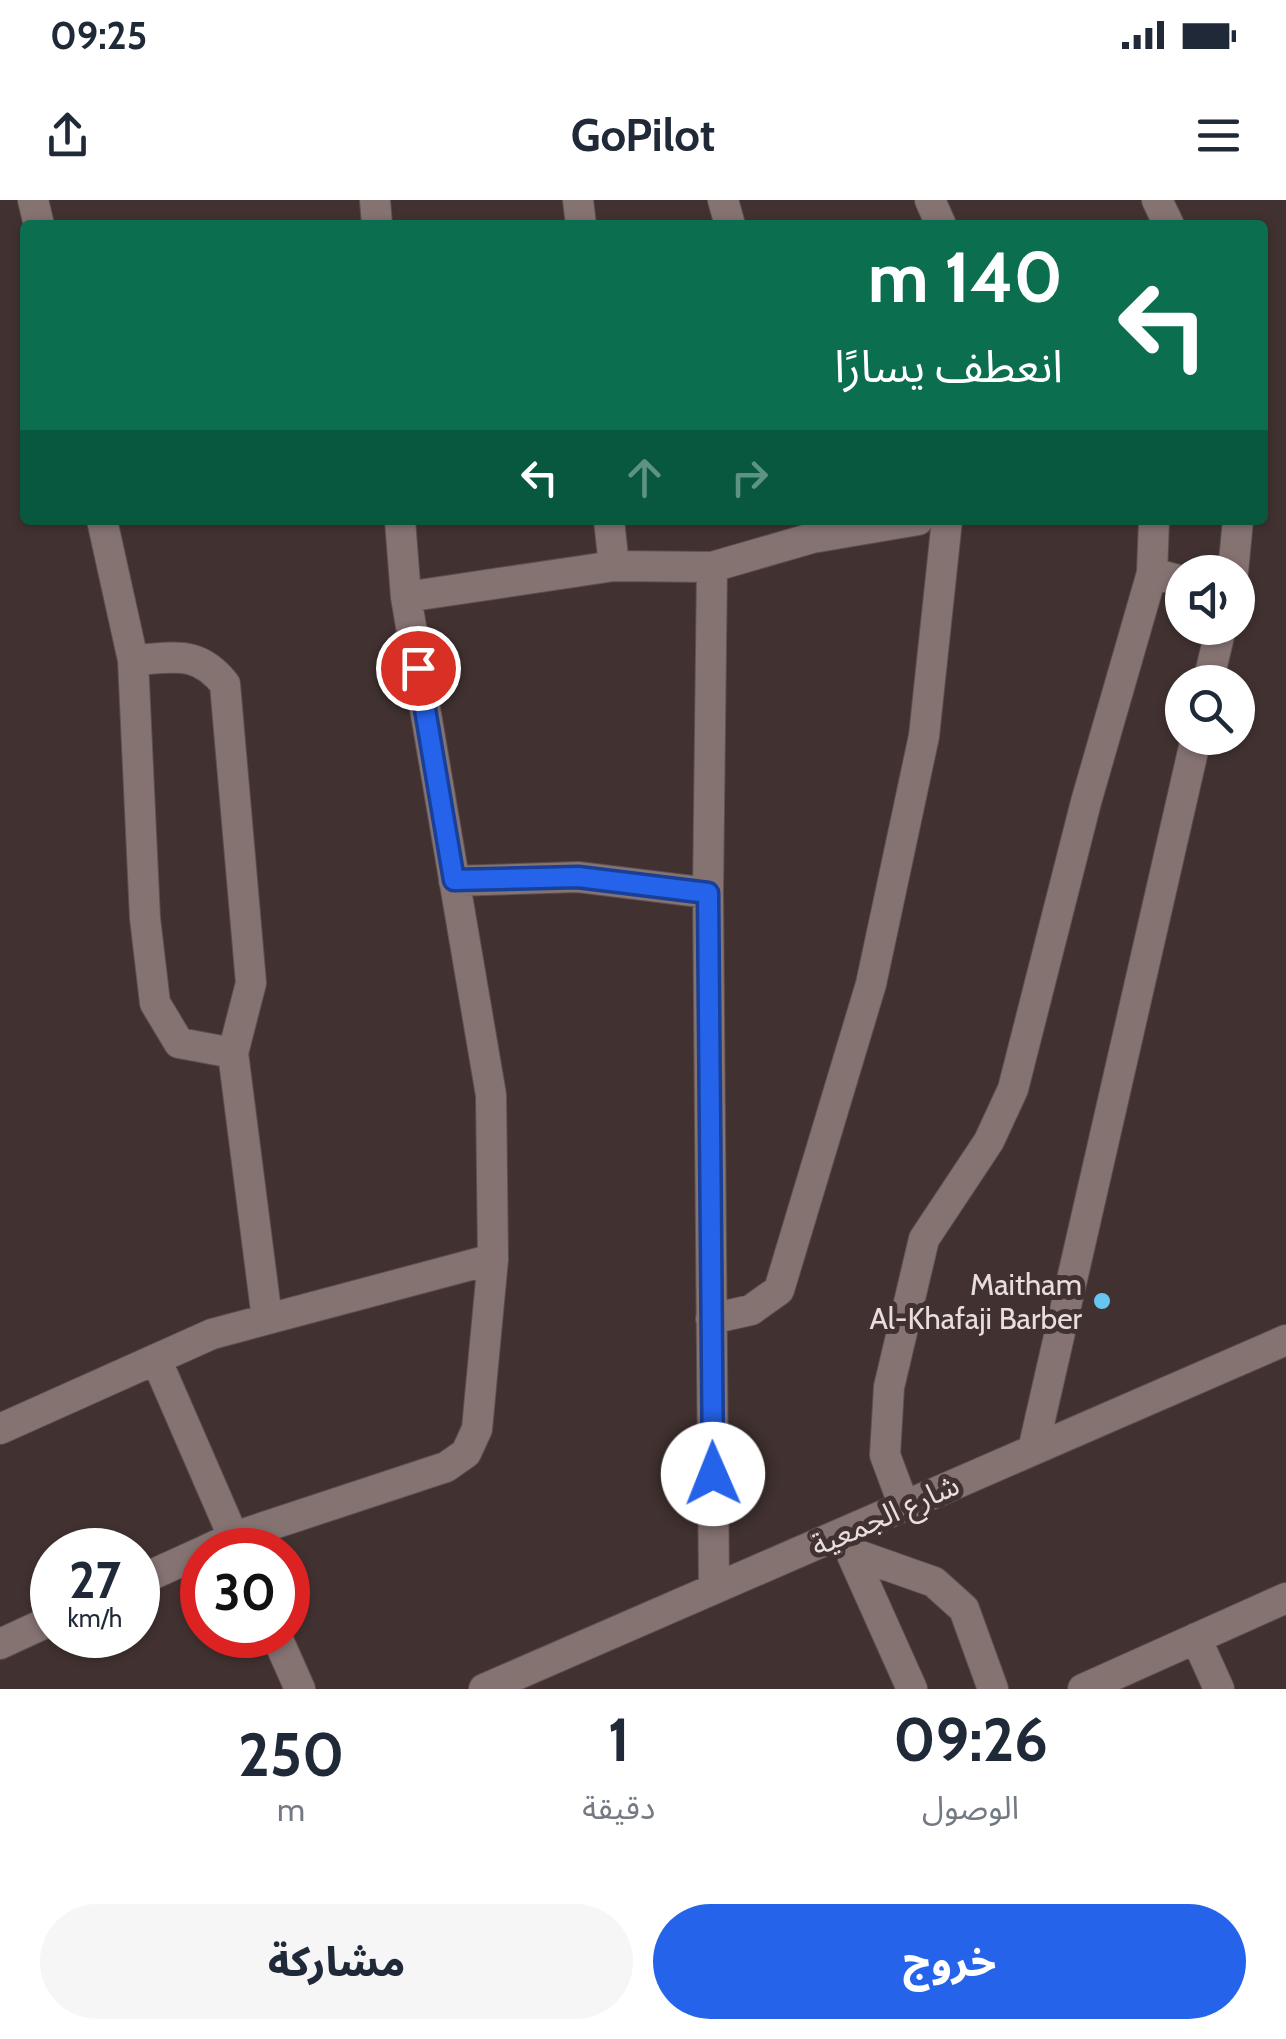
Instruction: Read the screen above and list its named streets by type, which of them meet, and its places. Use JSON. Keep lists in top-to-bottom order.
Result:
{
  "streets": {
    "street": ["شارع الجمعية"]
  },
  "places": ["Maitham Al-Khafaji Barber"],
  "page": {
    "status": "09:25",
    "header": "GoPilot",
    "turn": ["140 m", "انعطف يسارًا"],
    "speed": "27 km/h",
    "limit": "30",
    "eta": [
      "09:26",
      "الوصول",
      "1",
      "دقيقة",
      "250",
      "m"
    ],
    "buttons": ["خروج", "مشاركة"]
  }
}
